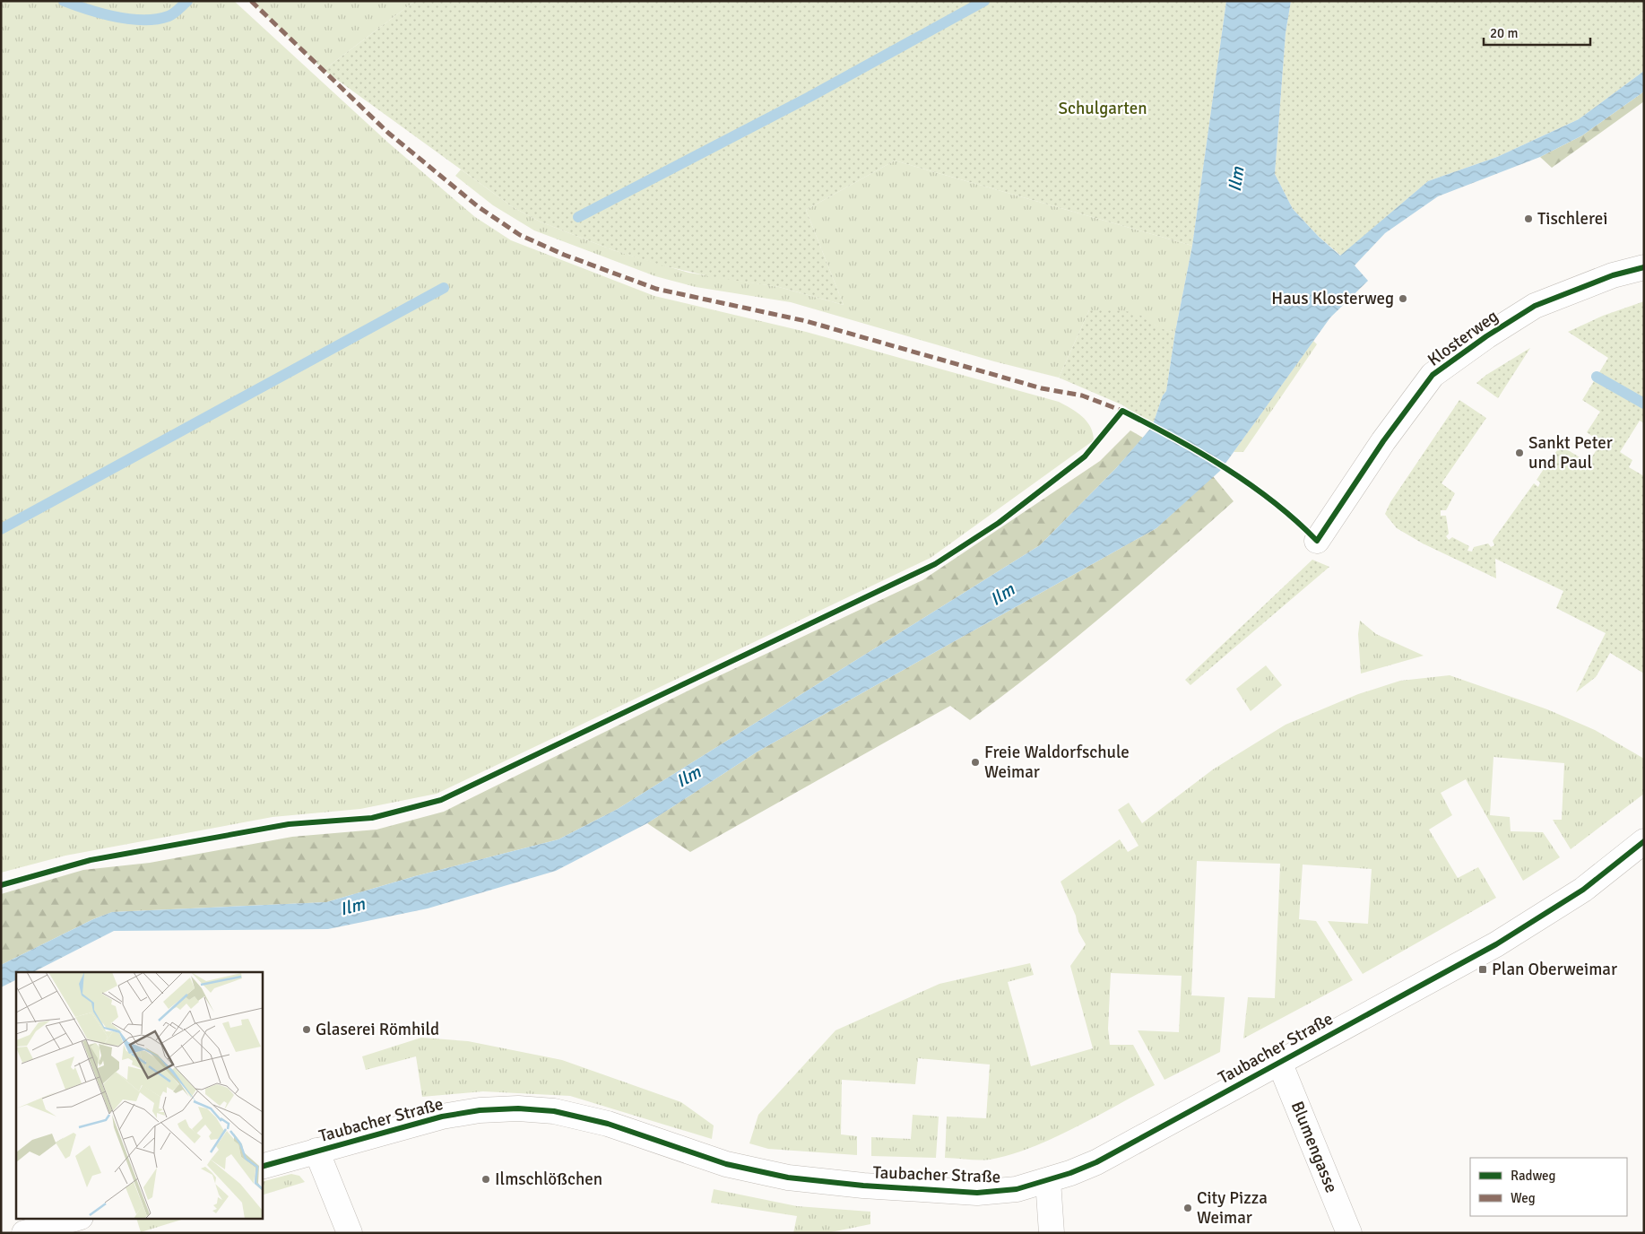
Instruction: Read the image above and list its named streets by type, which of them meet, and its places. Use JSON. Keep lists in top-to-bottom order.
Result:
{
  "streets": {
    "street": ["Klosterweg", "Taubacher Straße", "Blumengasse"]
  },
  "crossings": [
    ["Taubacher Straße", "Blumengasse"]
  ],
  "water": ["Ilm"],
  "parks": ["Schulgarten"],
  "places": {
    "other": [
      "Tischlerei",
      "Haus Klosterweg",
      "Sankt Peter und Paul",
      "Freie Waldorfschule Weimar",
      "Glaserei Römhild",
      "Ilmschlößchen",
      "City Pizza Weimar"
    ],
    "transit": ["Plan Oberweimar"]
  },
  "legend": ["Radweg", "Weg"],
  "scale_bar": "20 m"
}
